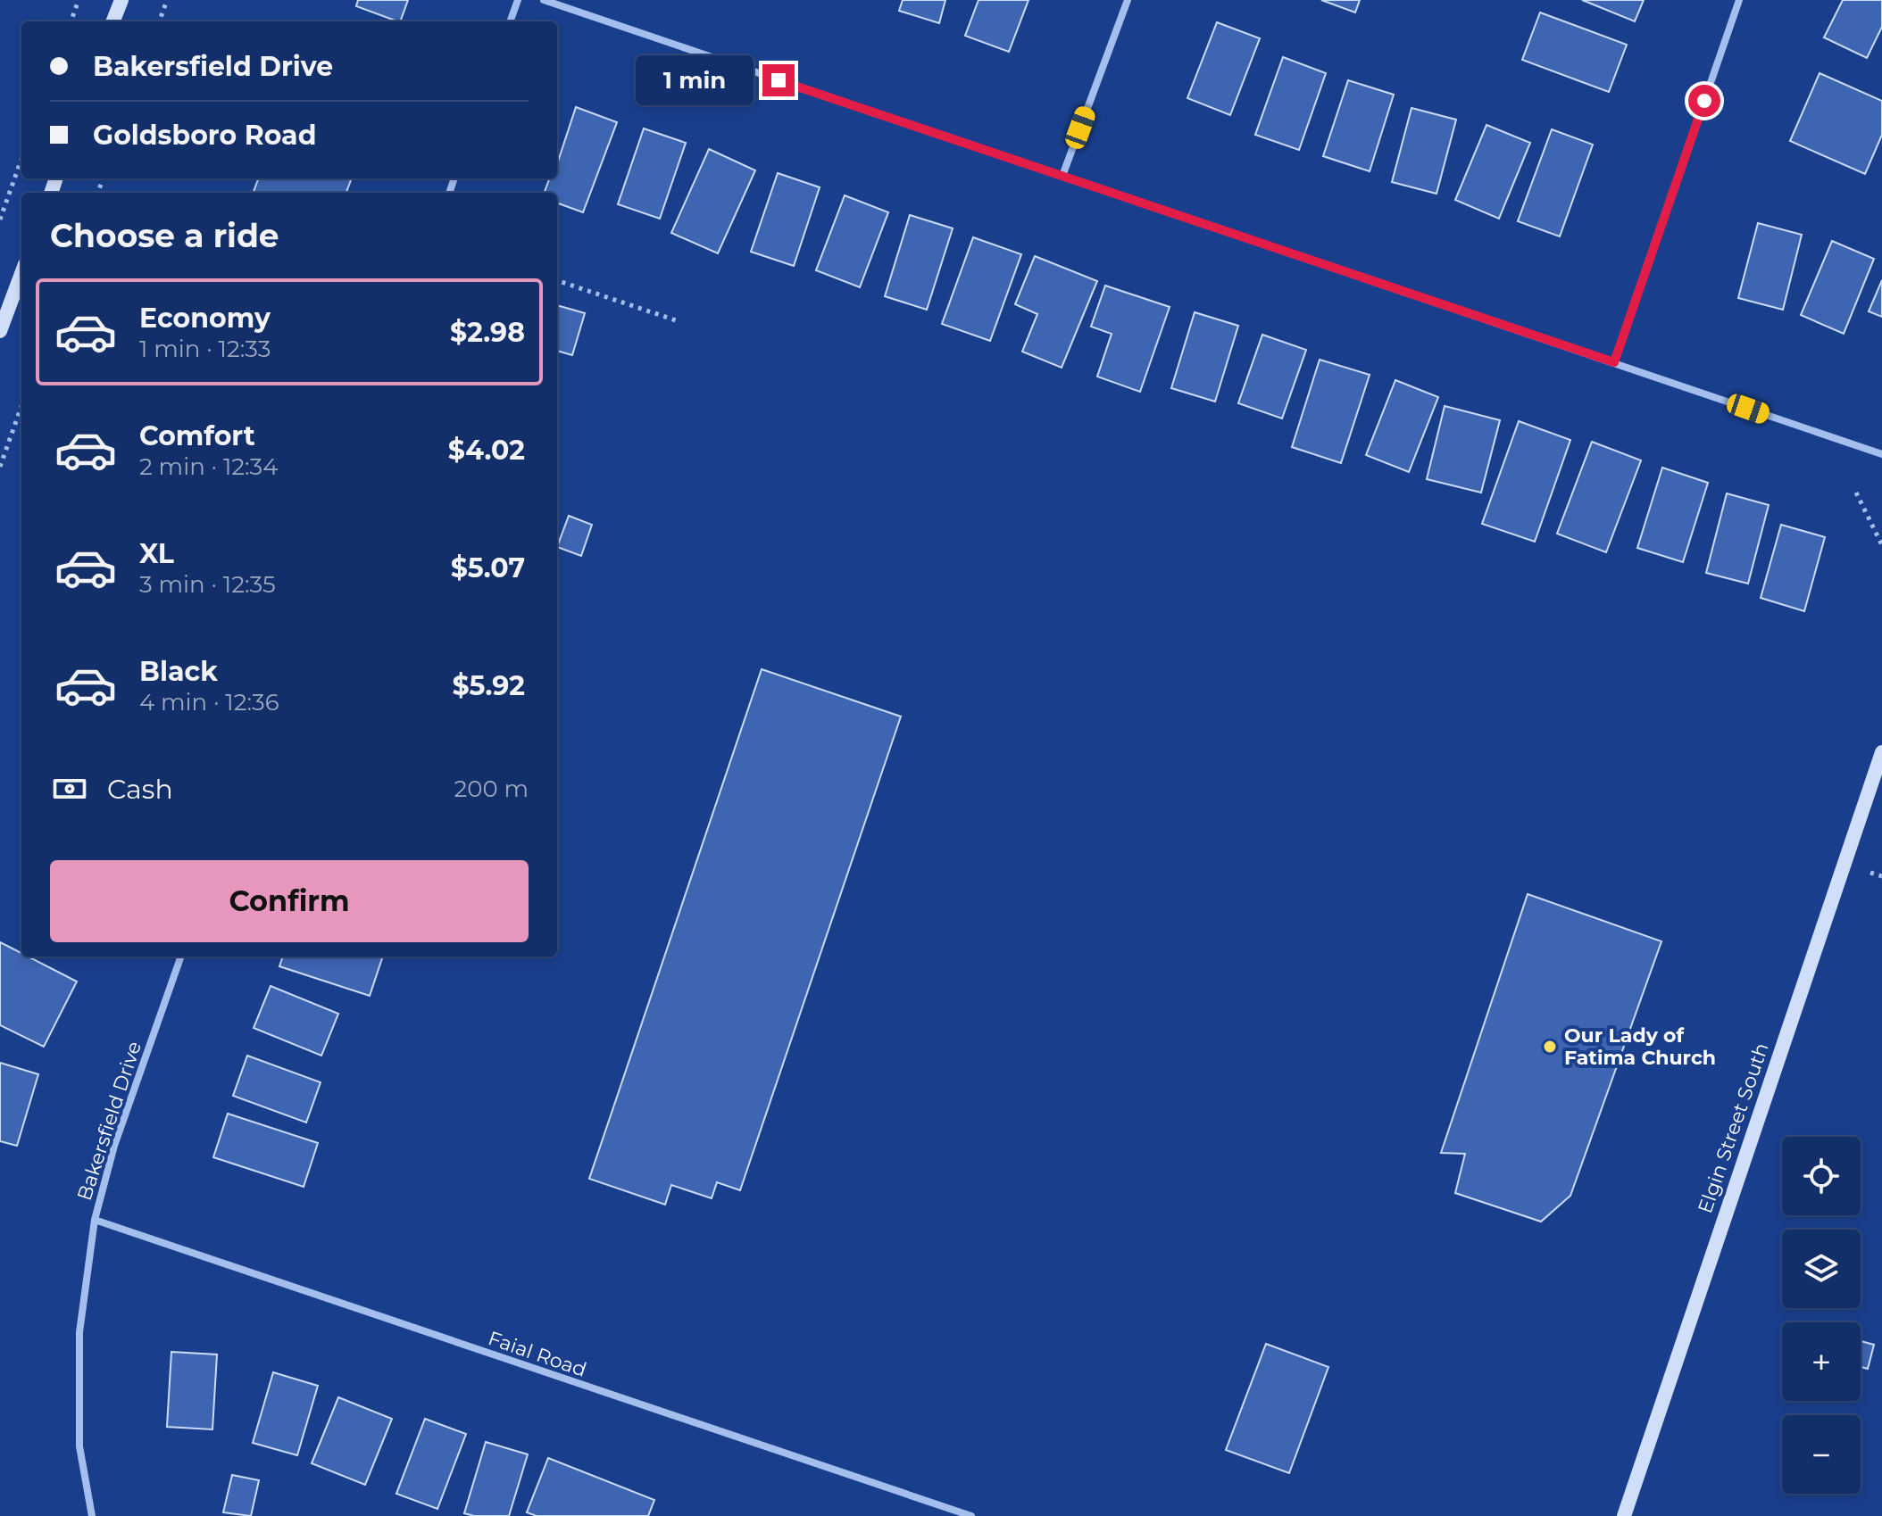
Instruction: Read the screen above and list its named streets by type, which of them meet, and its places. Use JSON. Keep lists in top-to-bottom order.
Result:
{
  "streets": {
    "street": ["Bakersfield Drive", "Elgin Street South", "Faial Road"]
  },
  "crossings": [
    ["Bakersfield Drive", "Faial Road"]
  ],
  "places": ["Our Lady of Fatima Church"],
  "page": {
    "banner": ["Bakersfield Drive", "Goldsboro Road"],
    "bubble": "1 min",
    "heading": "Choose a ride",
    "list": [
      {
        "name": "Economy",
        "note": "1 min · 12:33",
        "value": "$2.98"
      },
      {
        "name": "Comfort",
        "note": "2 min · 12:34",
        "value": "$4.02"
      },
      {
        "name": "XL",
        "note": "3 min · 12:35",
        "value": "$5.07"
      },
      {
        "name": "Black",
        "note": "4 min · 12:36",
        "value": "$5.92"
      }
    ],
    "pay": ["Cash", "200 m"],
    "buttons": "Confirm",
    "map_buttons": ["+", "−"]
  }
}
